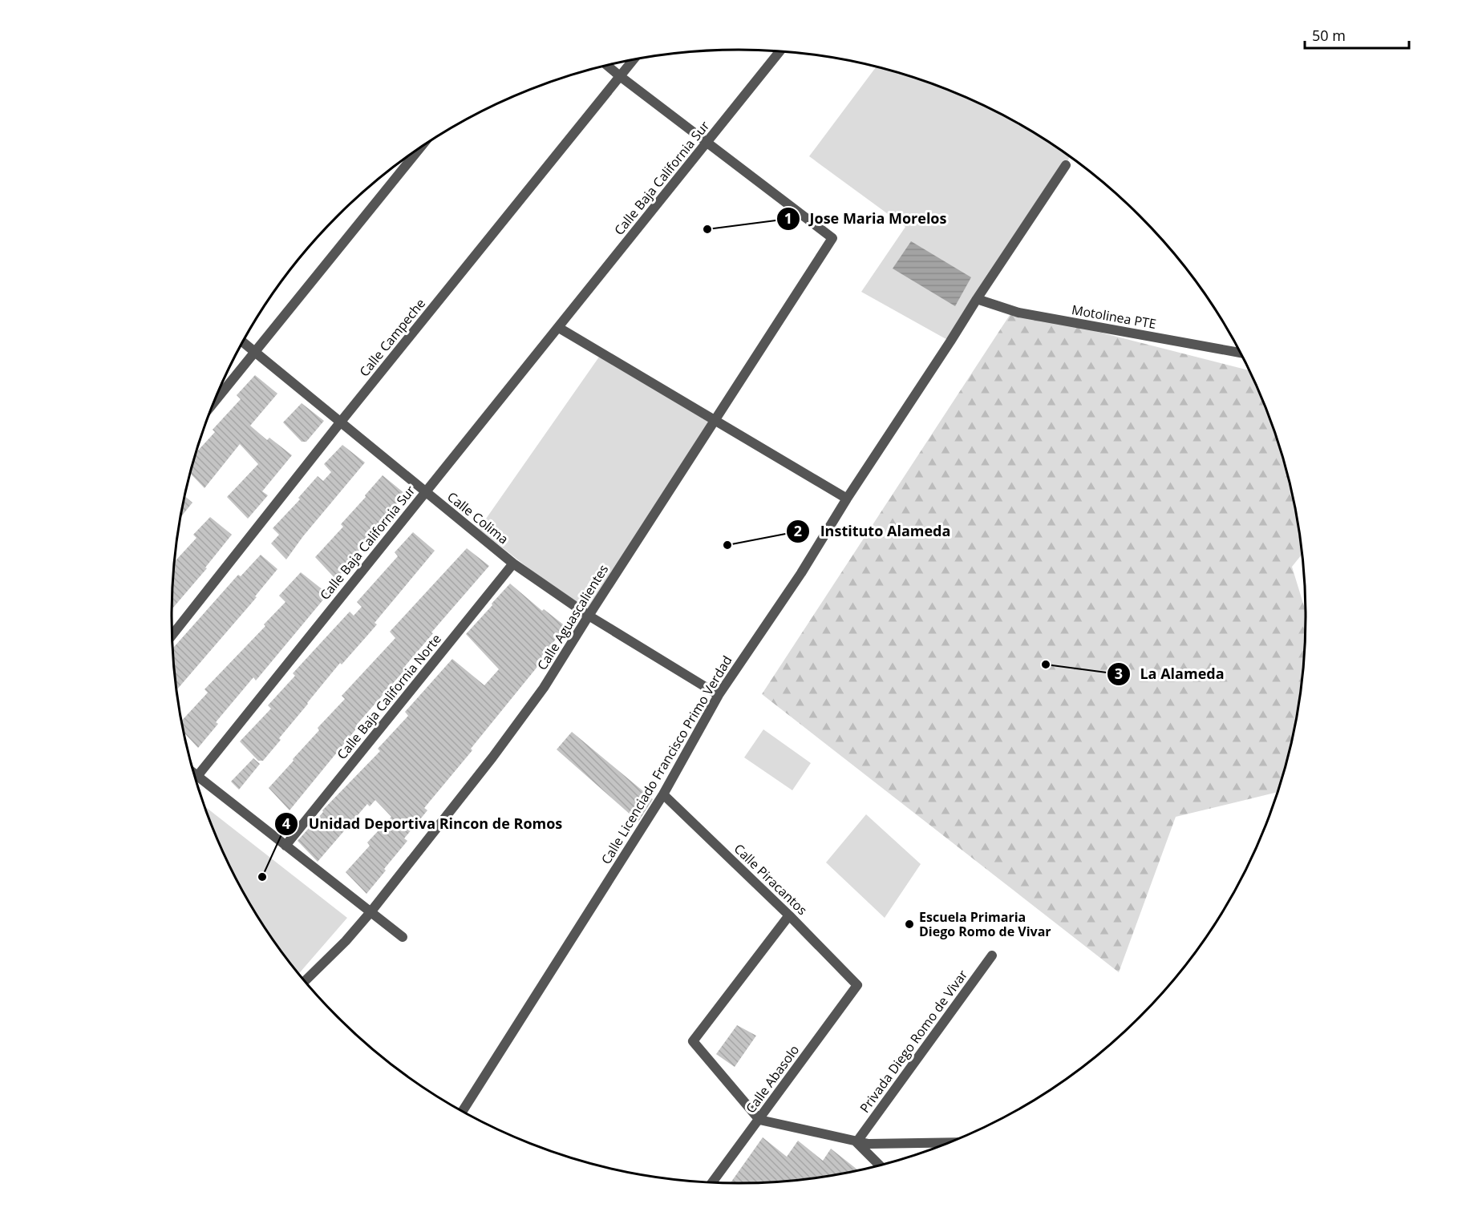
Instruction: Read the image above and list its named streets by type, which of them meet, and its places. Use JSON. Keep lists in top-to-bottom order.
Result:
{
  "streets": {
    "street": [
      "Calle Baja California Sur",
      "Motolinea PTE",
      "Calle Campeche",
      "Calle Colima",
      "Calle Aguascalientes",
      "Calle Baja California Norte",
      "Calle Licenciado Francisco Primo Verdad",
      "Calle Piracantos",
      "Privada Diego Romo de Vivar",
      "Calle Abasolo"
    ]
  },
  "crossings": [
    ["Calle Baja California Sur", "Calle Colima"],
    ["Calle Baja California Sur", "Calle Aguascalientes"],
    ["Motolinea PTE", "Calle Licenciado Francisco Primo Verdad"],
    ["Calle Campeche", "Calle Colima"],
    ["Calle Colima", "Calle Aguascalientes"],
    ["Calle Colima", "Calle Baja California Norte"],
    ["Calle Colima", "Calle Licenciado Francisco Primo Verdad"],
    ["Calle Licenciado Francisco Primo Verdad", "Calle Piracantos"],
    ["Calle Piracantos", "Calle Abasolo"]
  ],
  "places": [
    "Jose Maria Morelos",
    "Instituto Alameda",
    "La Alameda",
    "Unidad Deportiva Rincon de Romos",
    "Escuela Primaria Diego Romo de Vivar"
  ],
  "scale_bar": "50 m"
}
